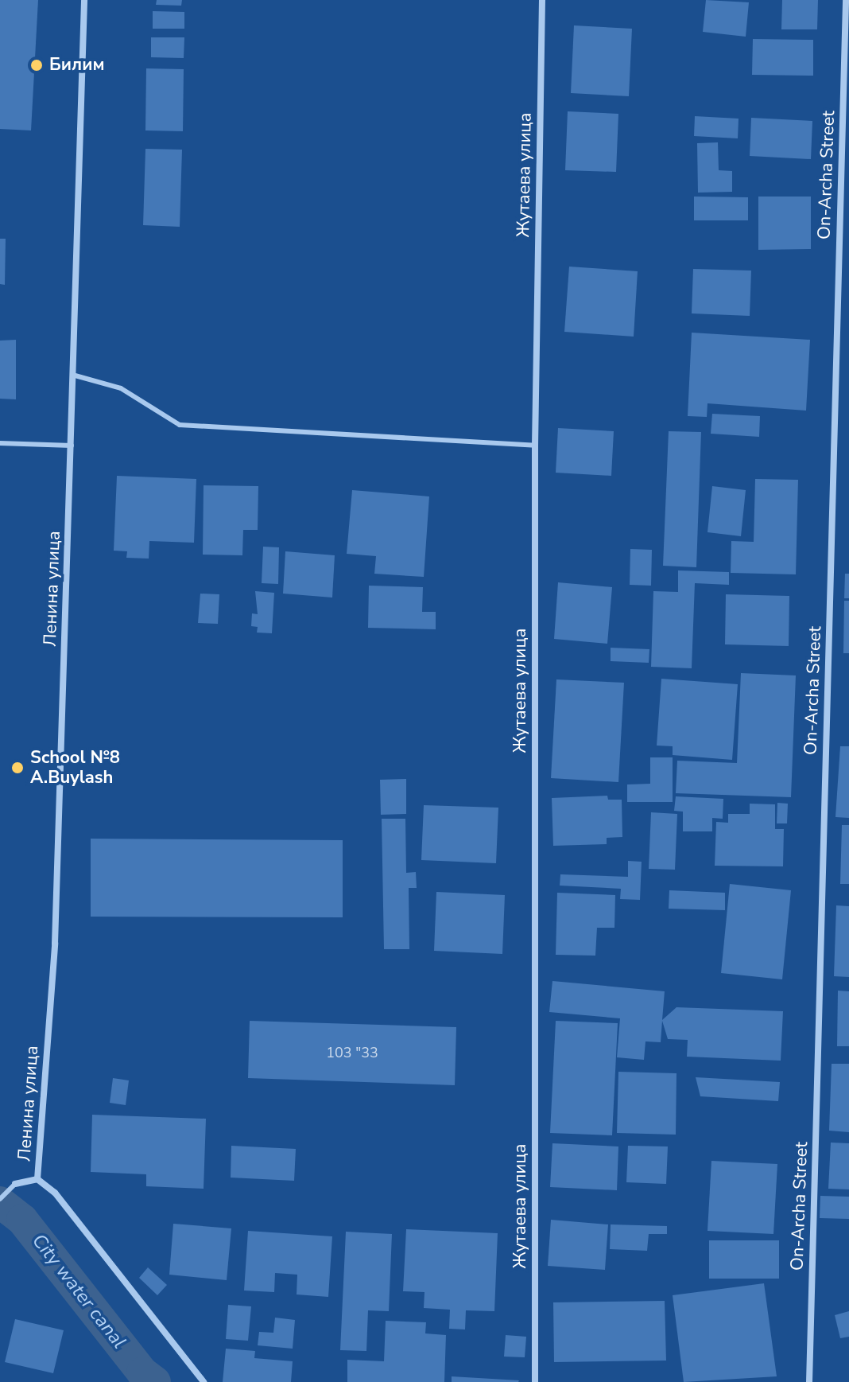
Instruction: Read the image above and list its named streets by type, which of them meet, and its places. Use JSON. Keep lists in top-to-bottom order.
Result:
{
  "streets": {
    "street": ["Жутаева улица", "On-Archa Street", "Ленина улица"]
  },
  "water": ["City water canal"],
  "places": ["Билим", "School №8 A.Buylash"],
  "house_numbers": ["103 \"33"]
}
